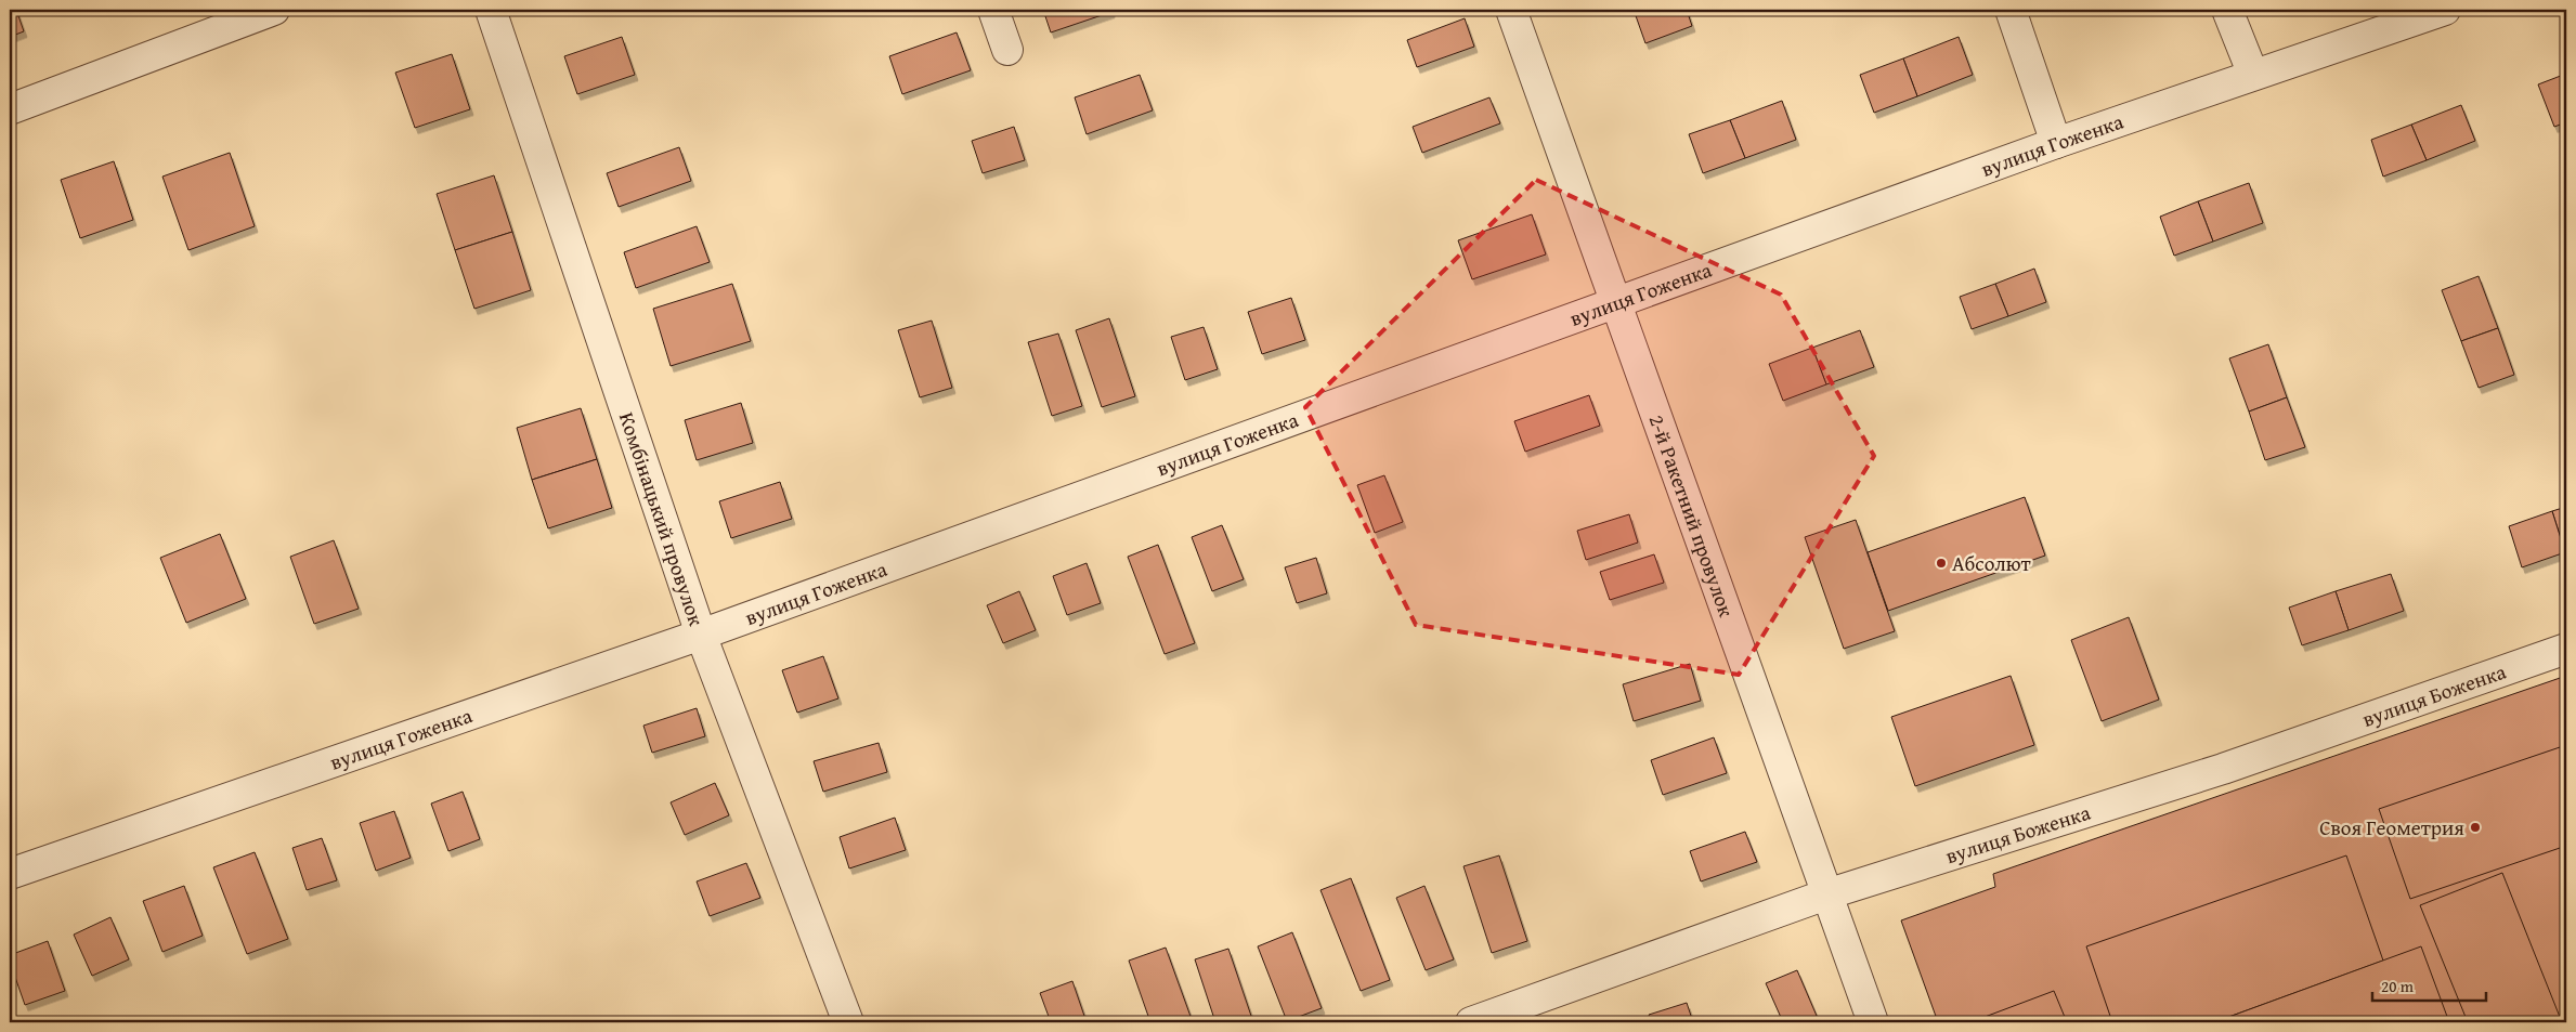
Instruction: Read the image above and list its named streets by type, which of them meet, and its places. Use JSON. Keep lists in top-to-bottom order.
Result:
{
  "streets": {
    "street": [
      "вулиця Гоженка",
      "2-й Ракетний провулок",
      "Комбінацький провулок",
      "вулиця Боженка"
    ]
  },
  "crossings": [
    ["вулиця Гоженка", "2-й Ракетний провулок"],
    ["вулиця Гоженка", "Комбінацький провулок"],
    ["2-й Ракетний провулок", "вулиця Боженка"]
  ],
  "places": ["Абсолют", "Своя Геометрия"],
  "scale_bar": "20 m"
}
